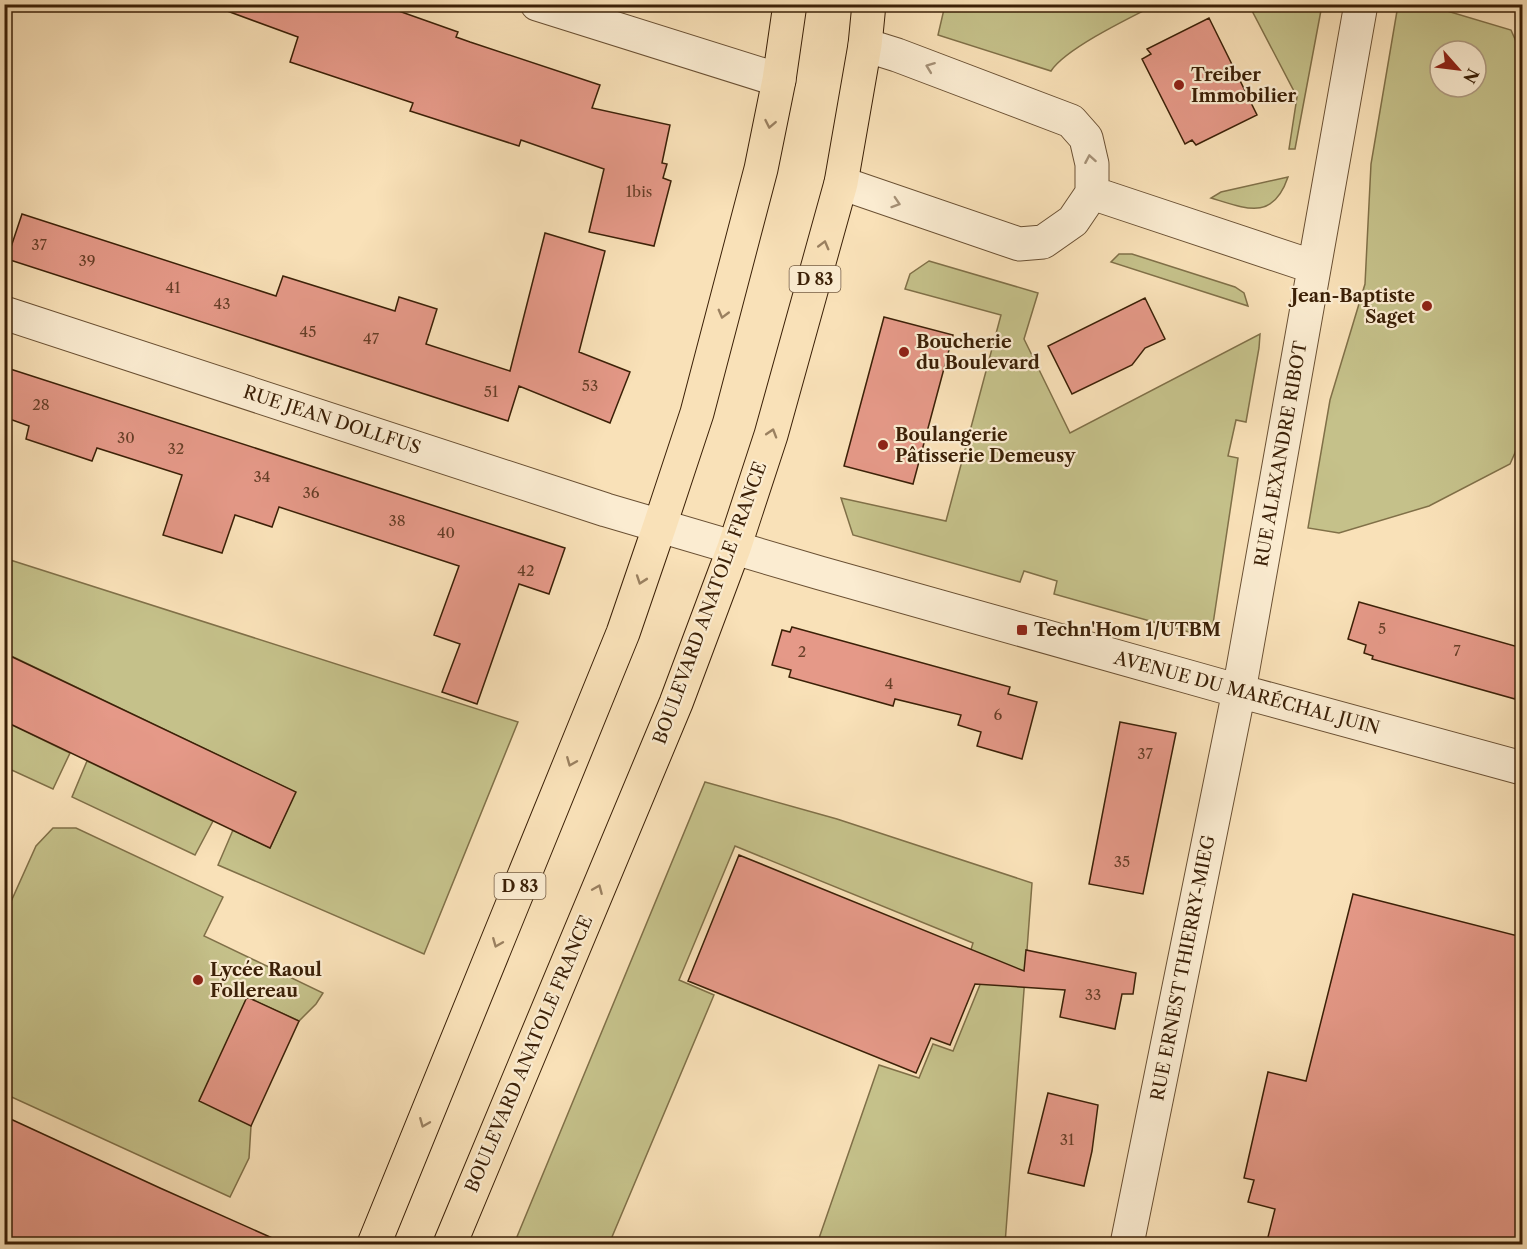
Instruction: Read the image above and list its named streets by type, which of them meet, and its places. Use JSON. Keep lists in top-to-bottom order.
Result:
{
  "streets": {
    "main road": ["D 83", "BOULEVARD ANATOLE FRANCE"],
    "street": [
      "RUE JEAN DOLLFUS",
      "RUE ALEXANDRE RIBOT",
      "AVENUE DU MARÉCHAL JUIN",
      "RUE ERNEST THIERRY-MIEG"
    ]
  },
  "crossings": [
    ["D 83", "RUE JEAN DOLLFUS"],
    ["D 83", "AVENUE DU MARÉCHAL JUIN"],
    ["RUE JEAN DOLLFUS", "AVENUE DU MARÉCHAL JUIN"],
    ["RUE ALEXANDRE RIBOT", "AVENUE DU MARÉCHAL JUIN"],
    ["RUE ALEXANDRE RIBOT", "RUE ERNEST THIERRY-MIEG"],
    ["BOULEVARD ANATOLE FRANCE", "AVENUE DU MARÉCHAL JUIN"],
    ["AVENUE DU MARÉCHAL JUIN", "RUE ERNEST THIERRY-MIEG"]
  ],
  "places": {
    "other": [
      "Treiber Immobilier",
      "Jean-Baptiste Saget",
      "Boucherie du Boulevard",
      "Boulangerie Pâtisserie Demeusy",
      "Lycée Raoul Follereau"
    ],
    "transit": ["Techn'Hom 1/UTBM"]
  },
  "house_numbers": [
    "1bis",
    "37",
    "39",
    "41",
    "43",
    "45",
    "47",
    "53",
    "51",
    "28",
    "30",
    "32",
    "34",
    "36",
    "38",
    "40",
    "42",
    "5",
    "7",
    "2",
    "4",
    "6",
    "37",
    "35",
    "33",
    "31"
  ],
  "north": "bottom right"
}
